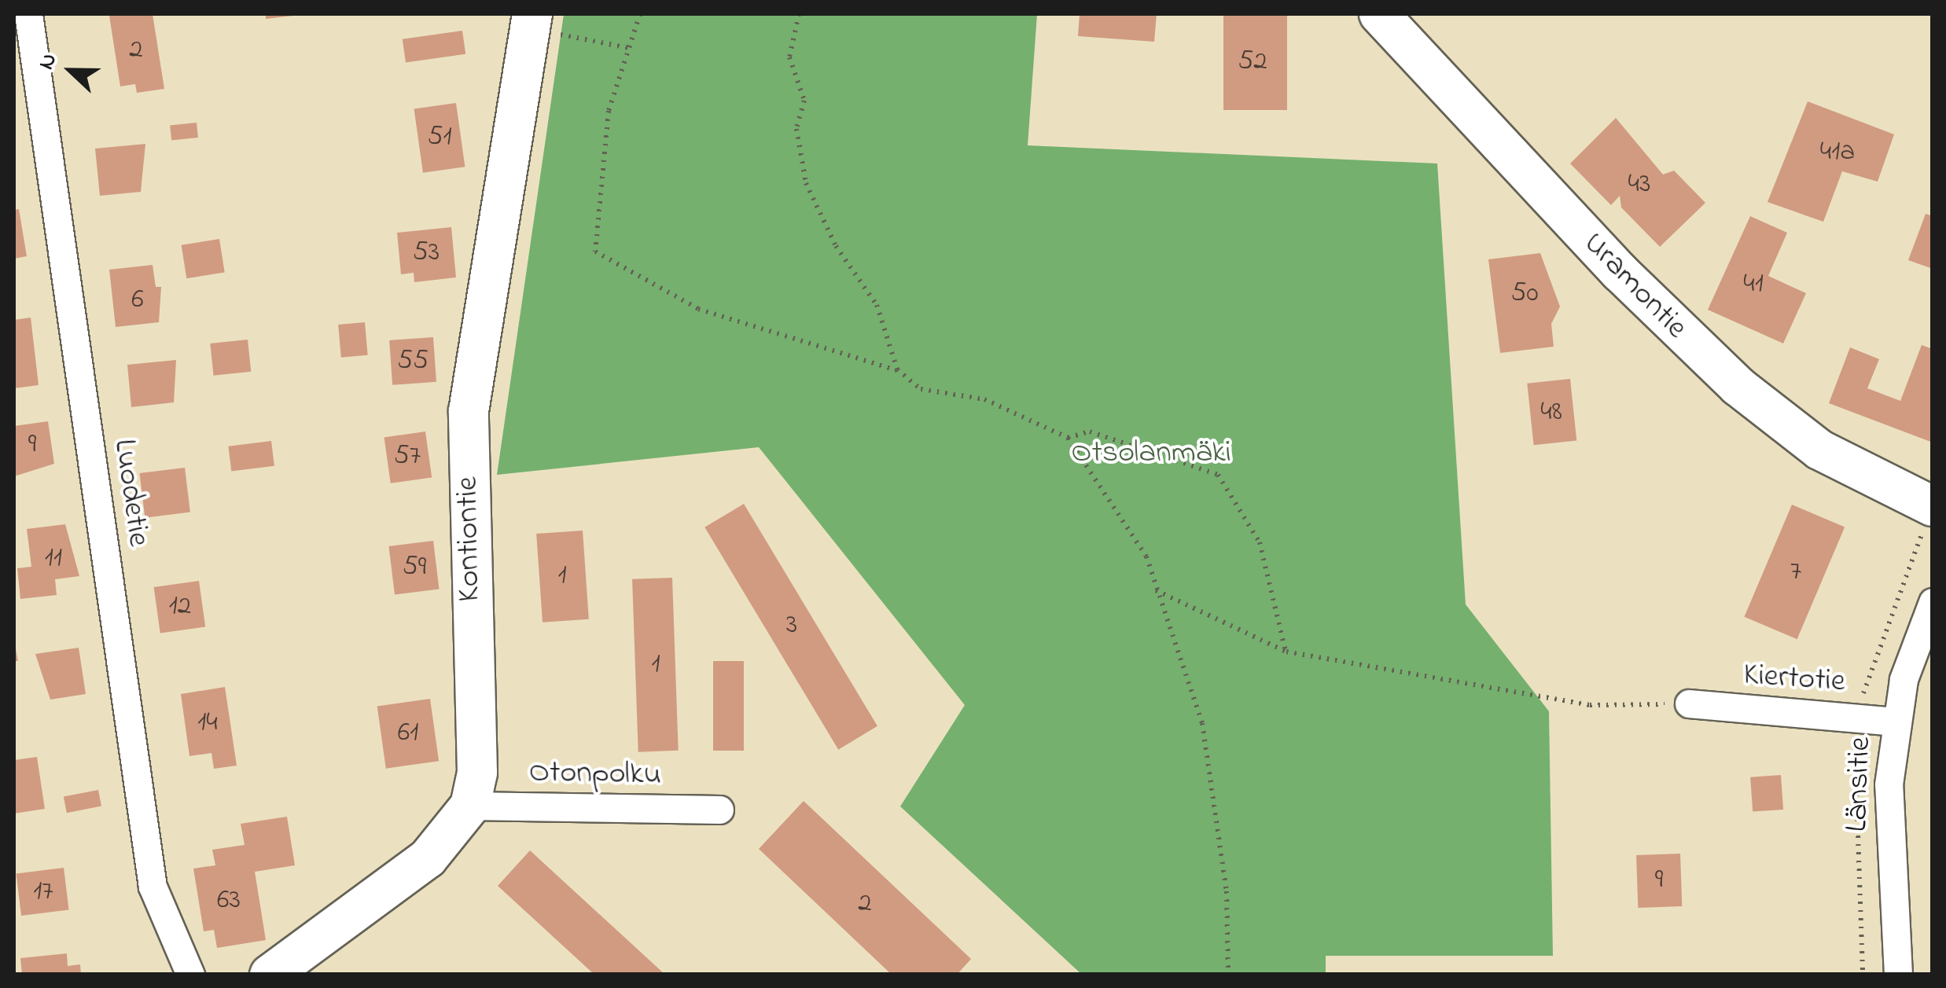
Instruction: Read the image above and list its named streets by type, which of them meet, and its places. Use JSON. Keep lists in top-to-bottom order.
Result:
{
  "streets": {
    "street": [
      "Uramontie",
      "Luodetie",
      "Kontiontie",
      "Kiertotie",
      "Otonpolku",
      "Länsitie"
    ]
  },
  "crossings": [
    ["Kontiontie", "Otonpolku"],
    ["Kiertotie", "Länsitie"]
  ],
  "parks": ["Otsolanmäki"],
  "house_numbers": [
    "2",
    "52",
    "51",
    "41a",
    "43",
    "53",
    "41",
    "50",
    "6",
    "55",
    "48",
    "9",
    "57",
    "11",
    "59",
    "7",
    "1",
    "12",
    "3",
    "1",
    "14",
    "61",
    "9",
    "17",
    "63",
    "2"
  ],
  "north": "left"
}
